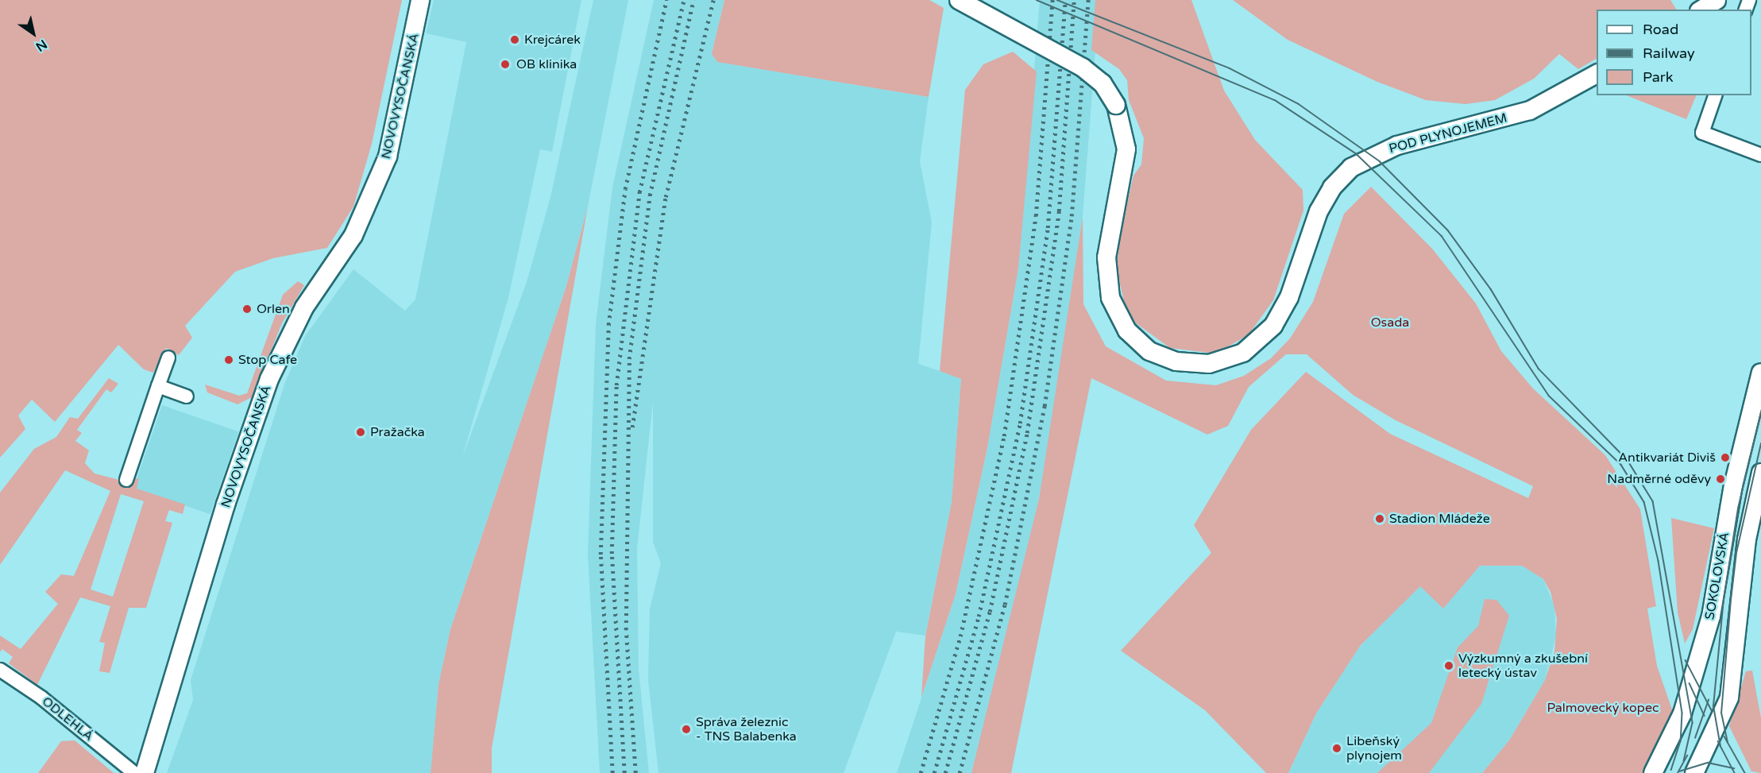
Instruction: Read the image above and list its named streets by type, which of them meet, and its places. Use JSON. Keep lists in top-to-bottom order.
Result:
{
  "streets": {
    "main road": ["NOVOVYSOČANSKÁ", "POD PLYNOJEMEM", "SOKOLOVSKÁ"],
    "street": ["ODLEHLÁ"]
  },
  "parks": ["Osada", "Palmovecký kopec"],
  "places": [
    "Krejcárek",
    "OB klinika",
    "Orlen",
    "Stop Cafe",
    "Pražačka",
    "Antikvariát Diviš",
    "Nadměrné oděvy",
    "Stadion Mládeže",
    "Výzkumný a zkušební letecký ústav",
    "Správa železnic - TNS Balabenka",
    "Libeňský plynojem"
  ],
  "legend": ["Road", "Railway", "Park"],
  "north": "bottom right"
}
